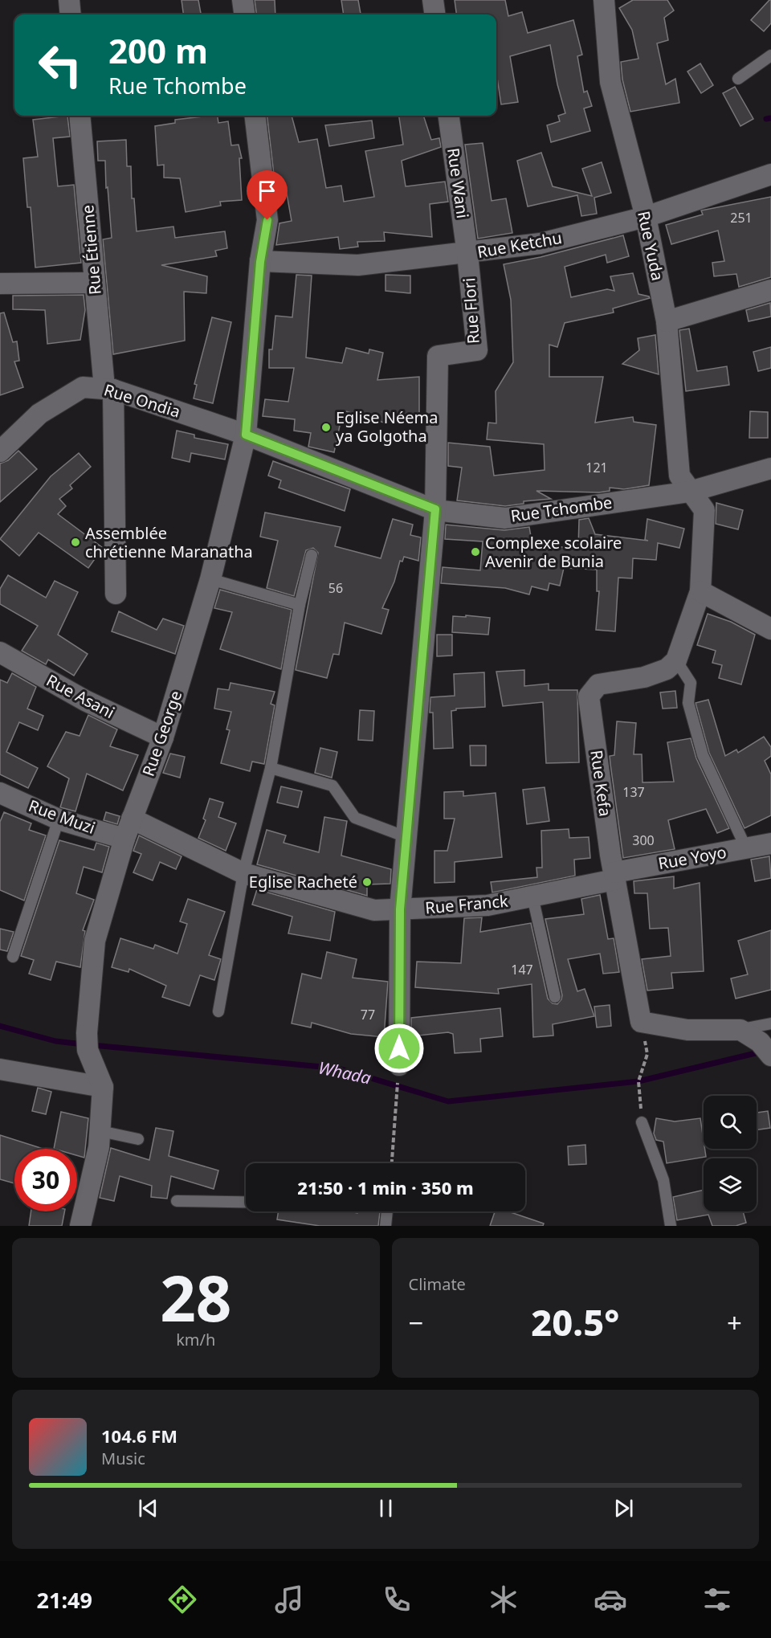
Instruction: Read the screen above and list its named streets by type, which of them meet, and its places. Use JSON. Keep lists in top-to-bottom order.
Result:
{
  "streets": {
    "street": [
      "Rue Wani",
      "Rue Ketchu",
      "Rue Yuda",
      "Rue Étienne",
      "Rue Flori",
      "Rue Ondia",
      "Rue Tchombe",
      "Rue Asani",
      "Rue George",
      "Rue Kefa",
      "Rue Muzi",
      "Rue Yoyo",
      "Rue Franck"
    ]
  },
  "crossings": [
    ["Rue Wani", "Rue Ketchu"],
    ["Rue Wani", "Rue Flori"],
    ["Rue Ketchu", "Rue Yuda"],
    ["Rue Ketchu", "Rue Flori"],
    ["Rue Ketchu", "Rue George"],
    ["Rue Yuda", "Rue Tchombe"],
    ["Rue Étienne", "Rue Ondia"],
    ["Rue Flori", "Rue Tchombe"],
    ["Rue Ondia", "Rue Tchombe"],
    ["Rue Ondia", "Rue George"],
    ["Rue Tchombe", "Rue George"],
    ["Rue Asani", "Rue George"],
    ["Rue George", "Rue Muzi"],
    ["Rue George", "Rue Franck"],
    ["Rue Kefa", "Rue Yoyo"],
    ["Rue Kefa", "Rue Franck"],
    ["Rue Yoyo", "Rue Franck"]
  ],
  "water": ["Whada"],
  "places": [
    "Eglise Néema ya Golgotha",
    "Assemblée chrétienne Maranatha",
    "Complexe scolaire Avenir de Bunia",
    "Eglise Racheté"
  ],
  "house_numbers": [
    "251",
    "121",
    "56",
    "137",
    "300",
    "147",
    "77"
  ],
  "page": {
    "turn": ["200 m", "Rue Tchombe"],
    "limit": "30",
    "trip": "21:50 · 1 min · 350 m",
    "tile": [
      ["28", "km/h"],
      "Climate"
    ],
    "heat": ["−", "20.5°", "+"],
    "song": ["104.6 FM", "Music"],
    "tabs": "21:49"
  }
}
